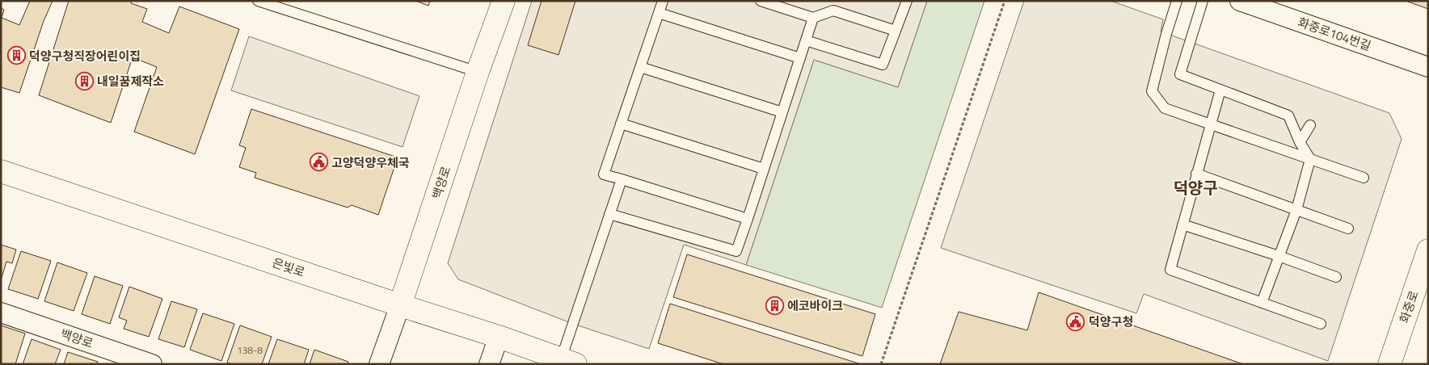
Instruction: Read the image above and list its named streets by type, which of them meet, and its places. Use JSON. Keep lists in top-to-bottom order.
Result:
{
  "streets": {
    "main road": ["백양로", "은빛로", "화중로"],
    "street": ["화중로104번길"]
  },
  "crossings": [
    ["백양로", "은빛로"]
  ],
  "districts": ["덕양구"],
  "places": {
    "building": ["덕양구청직장어린이집", "내일꿈제작소", "에코바이크"],
    "public building": ["고양덕양우체국", "덕양구청"]
  },
  "house_numbers": ["138-8"]
}
